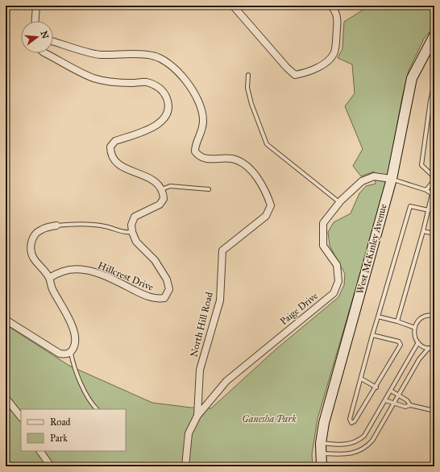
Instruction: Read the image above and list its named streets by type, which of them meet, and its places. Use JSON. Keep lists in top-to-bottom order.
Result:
{
  "streets": {
    "main road": ["West McKinley Avenue"],
    "street": ["Hillcrest Drive", "Paige Drive", "North Hill Road"]
  },
  "crossings": [
    ["West McKinley Avenue", "Paige Drive"],
    ["Paige Drive", "North Hill Road"]
  ],
  "parks": ["Ganesha Park"],
  "legend": ["Road", "Park"],
  "north": "right"
}
